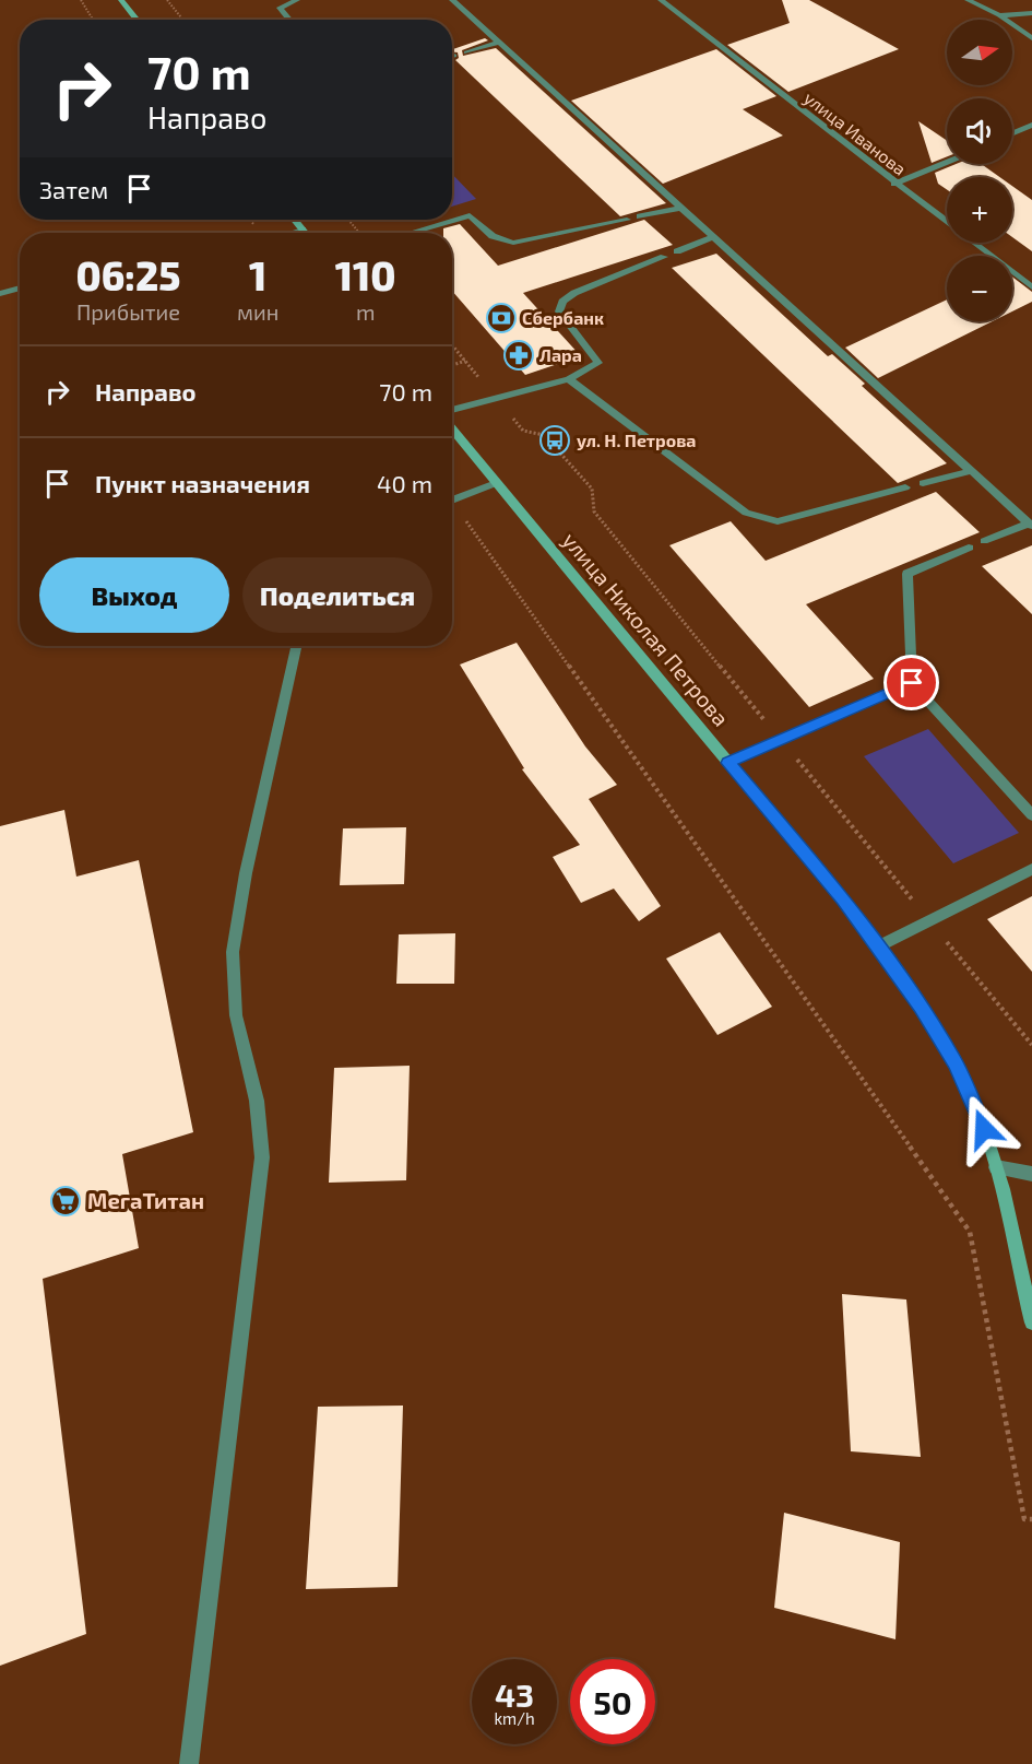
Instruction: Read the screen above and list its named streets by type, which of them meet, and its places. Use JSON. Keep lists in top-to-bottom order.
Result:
{
  "streets": {
    "main road": ["улица Николая Петрова"],
    "street": ["улица Иванова"]
  },
  "places": {
    "bank": ["Сбербанк"],
    "pharmacy": ["Лара"],
    "bus stop": ["ул. Н. Петрова"],
    "supermarket": ["МегаТитан"]
  },
  "north": "right",
  "page": {
    "map_buttons": ["+", "−"],
    "turn": ["70 m", "Направо"],
    "then": "Затем",
    "eta": [
      "06:25",
      "Прибытие",
      "1",
      "мин",
      "110",
      "m"
    ],
    "list": [
      {
        "name": "Направо",
        "value": "70 m"
      },
      {
        "name": "Пункт назначения",
        "value": "40 m"
      }
    ],
    "buttons": ["Выход", "Поделиться"],
    "speed": "43 km/h",
    "limit": "50"
  }
}
